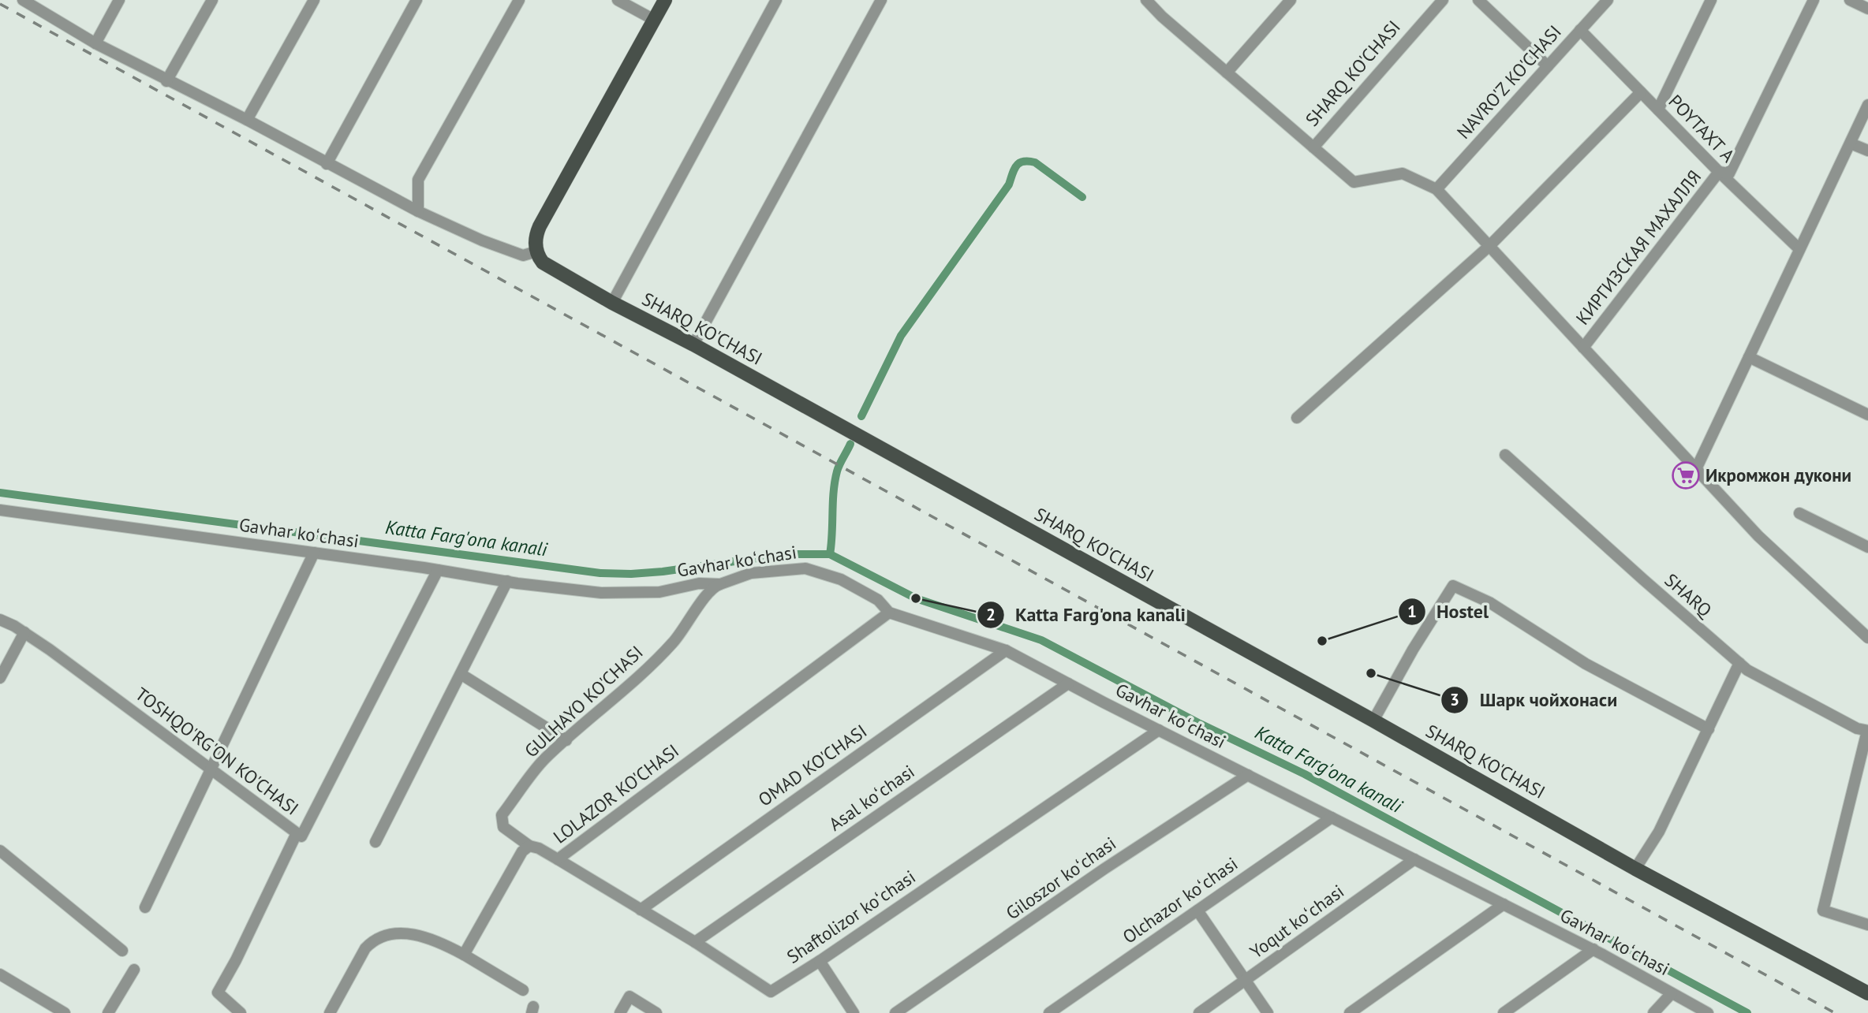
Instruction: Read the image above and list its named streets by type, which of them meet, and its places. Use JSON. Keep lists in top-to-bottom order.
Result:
{
  "streets": {
    "main road": ["SHARQ KO'CHASI"],
    "street": [
      "NAVRO'Z KO'CHASI",
      "POYTAXT A",
      "КИРГИЗСКАЯ МАХАЛЛЯ",
      "Gavhar koʻchasi",
      "SHARQ",
      "GULHAYO KO'CHASI",
      "TOSHQO'RG'ON KO'CHASI",
      "OMAD KO'CHASI",
      "LOLAZOR KO'CHASI",
      "Asal koʻchasi",
      "Giloszor koʻchasi",
      "Olchazor koʻchasi",
      "Shaftolizor koʻchasi",
      "Yoqut koʻchasi"
    ]
  },
  "crossings": [
    ["NAVRO'Z KO'CHASI", "POYTAXT A"],
    ["POYTAXT A", "КИРГИЗСКАЯ МАХАЛЛЯ"],
    ["Gavhar koʻchasi", "GULHAYO KO'CHASI"],
    ["Gavhar koʻchasi", "TOSHQO'RG'ON KO'CHASI"],
    ["Gavhar koʻchasi", "OMAD KO'CHASI"],
    ["Gavhar koʻchasi", "LOLAZOR KO'CHASI"],
    ["Gavhar koʻchasi", "Asal koʻchasi"],
    ["Gavhar koʻchasi", "Giloszor koʻchasi"],
    ["Gavhar koʻchasi", "Olchazor koʻchasi"],
    ["Gavhar koʻchasi", "Shaftolizor koʻchasi"],
    ["Gavhar koʻchasi", "Yoqut koʻchasi"],
    ["GULHAYO KO'CHASI", "LOLAZOR KO'CHASI"],
    ["OMAD KO'CHASI", "Shaftolizor koʻchasi"],
    ["LOLAZOR KO'CHASI", "Shaftolizor koʻchasi"],
    ["Asal koʻchasi", "Shaftolizor koʻchasi"]
  ],
  "water": ["Katta Farg'ona kanali"],
  "places": {
    "supermarket": ["Икромжон дукони"],
    "other": ["Katta Farg'ona kanali", "Hostel", "Шарк чойхонаси"]
  }
}
